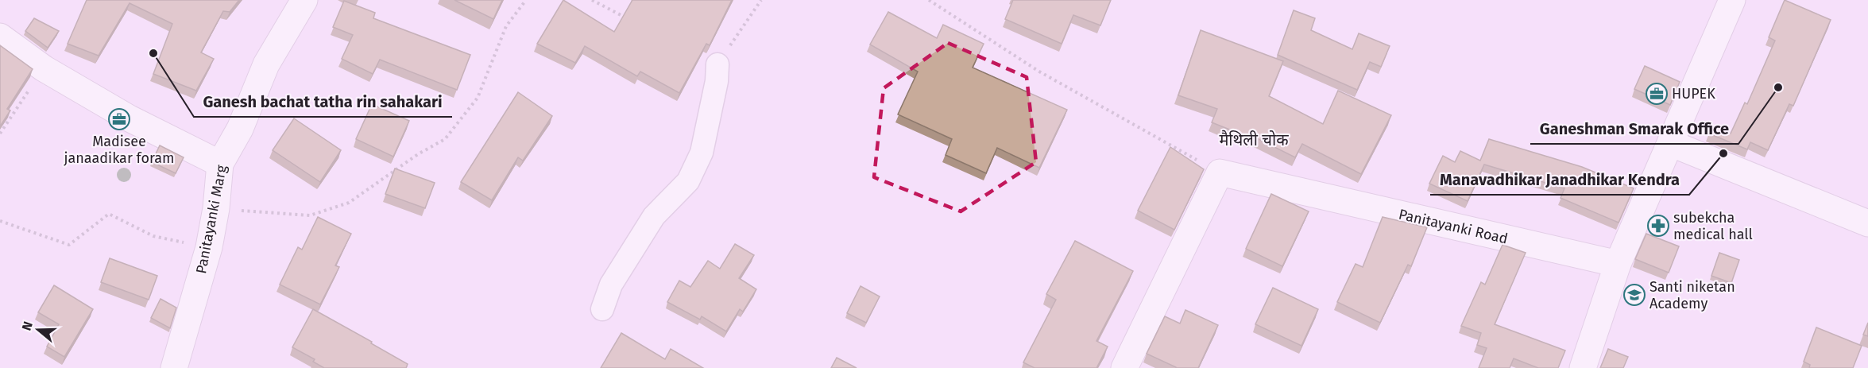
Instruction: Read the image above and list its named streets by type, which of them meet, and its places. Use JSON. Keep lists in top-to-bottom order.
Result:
{
  "streets": {
    "street": ["Panitayanki Marg", "Panitayanki Road"]
  },
  "districts": ["मैथिली चोक"],
  "places": {
    "other": ["Ganesh bachat tatha rin sahakari", "Ganeshman Smarak Office", "Manavadhikar Janadhikar Kendra"],
    "office": ["HUPEK", "Madisee janaadikar foram"],
    "pharmacy": ["subekcha medical hall"],
    "school or university": ["Santi niketan Academy"]
  },
  "north": "left"
}
